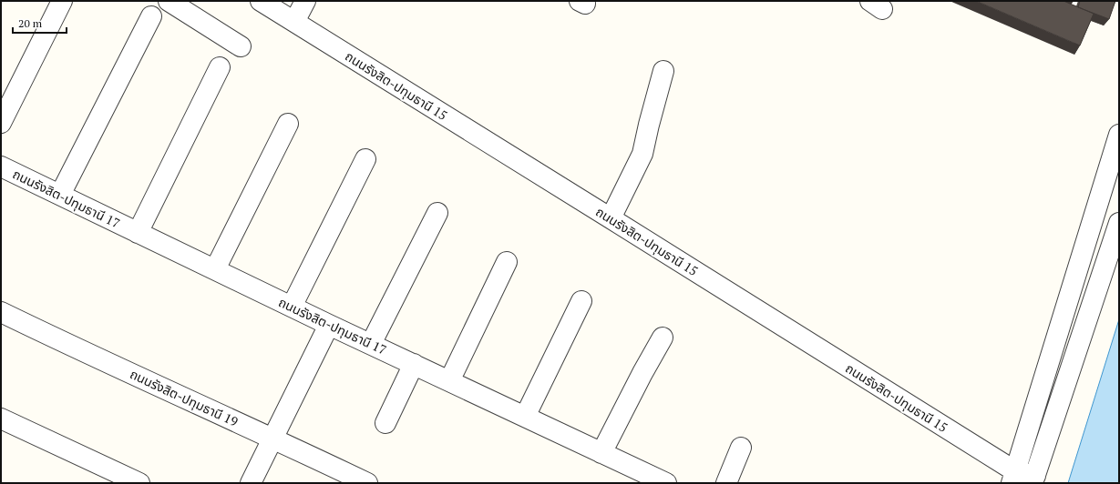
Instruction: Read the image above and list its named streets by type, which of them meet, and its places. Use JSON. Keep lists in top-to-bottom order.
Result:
{
  "streets": {
    "street": ["ถนนรังสิต-ปทุมธานี 15", "ถนนรังสิต-ปทุมธานี 17", "ถนนรังสิต-ปทุมธานี 19"]
  },
  "scale_bar": "20 m"
}
